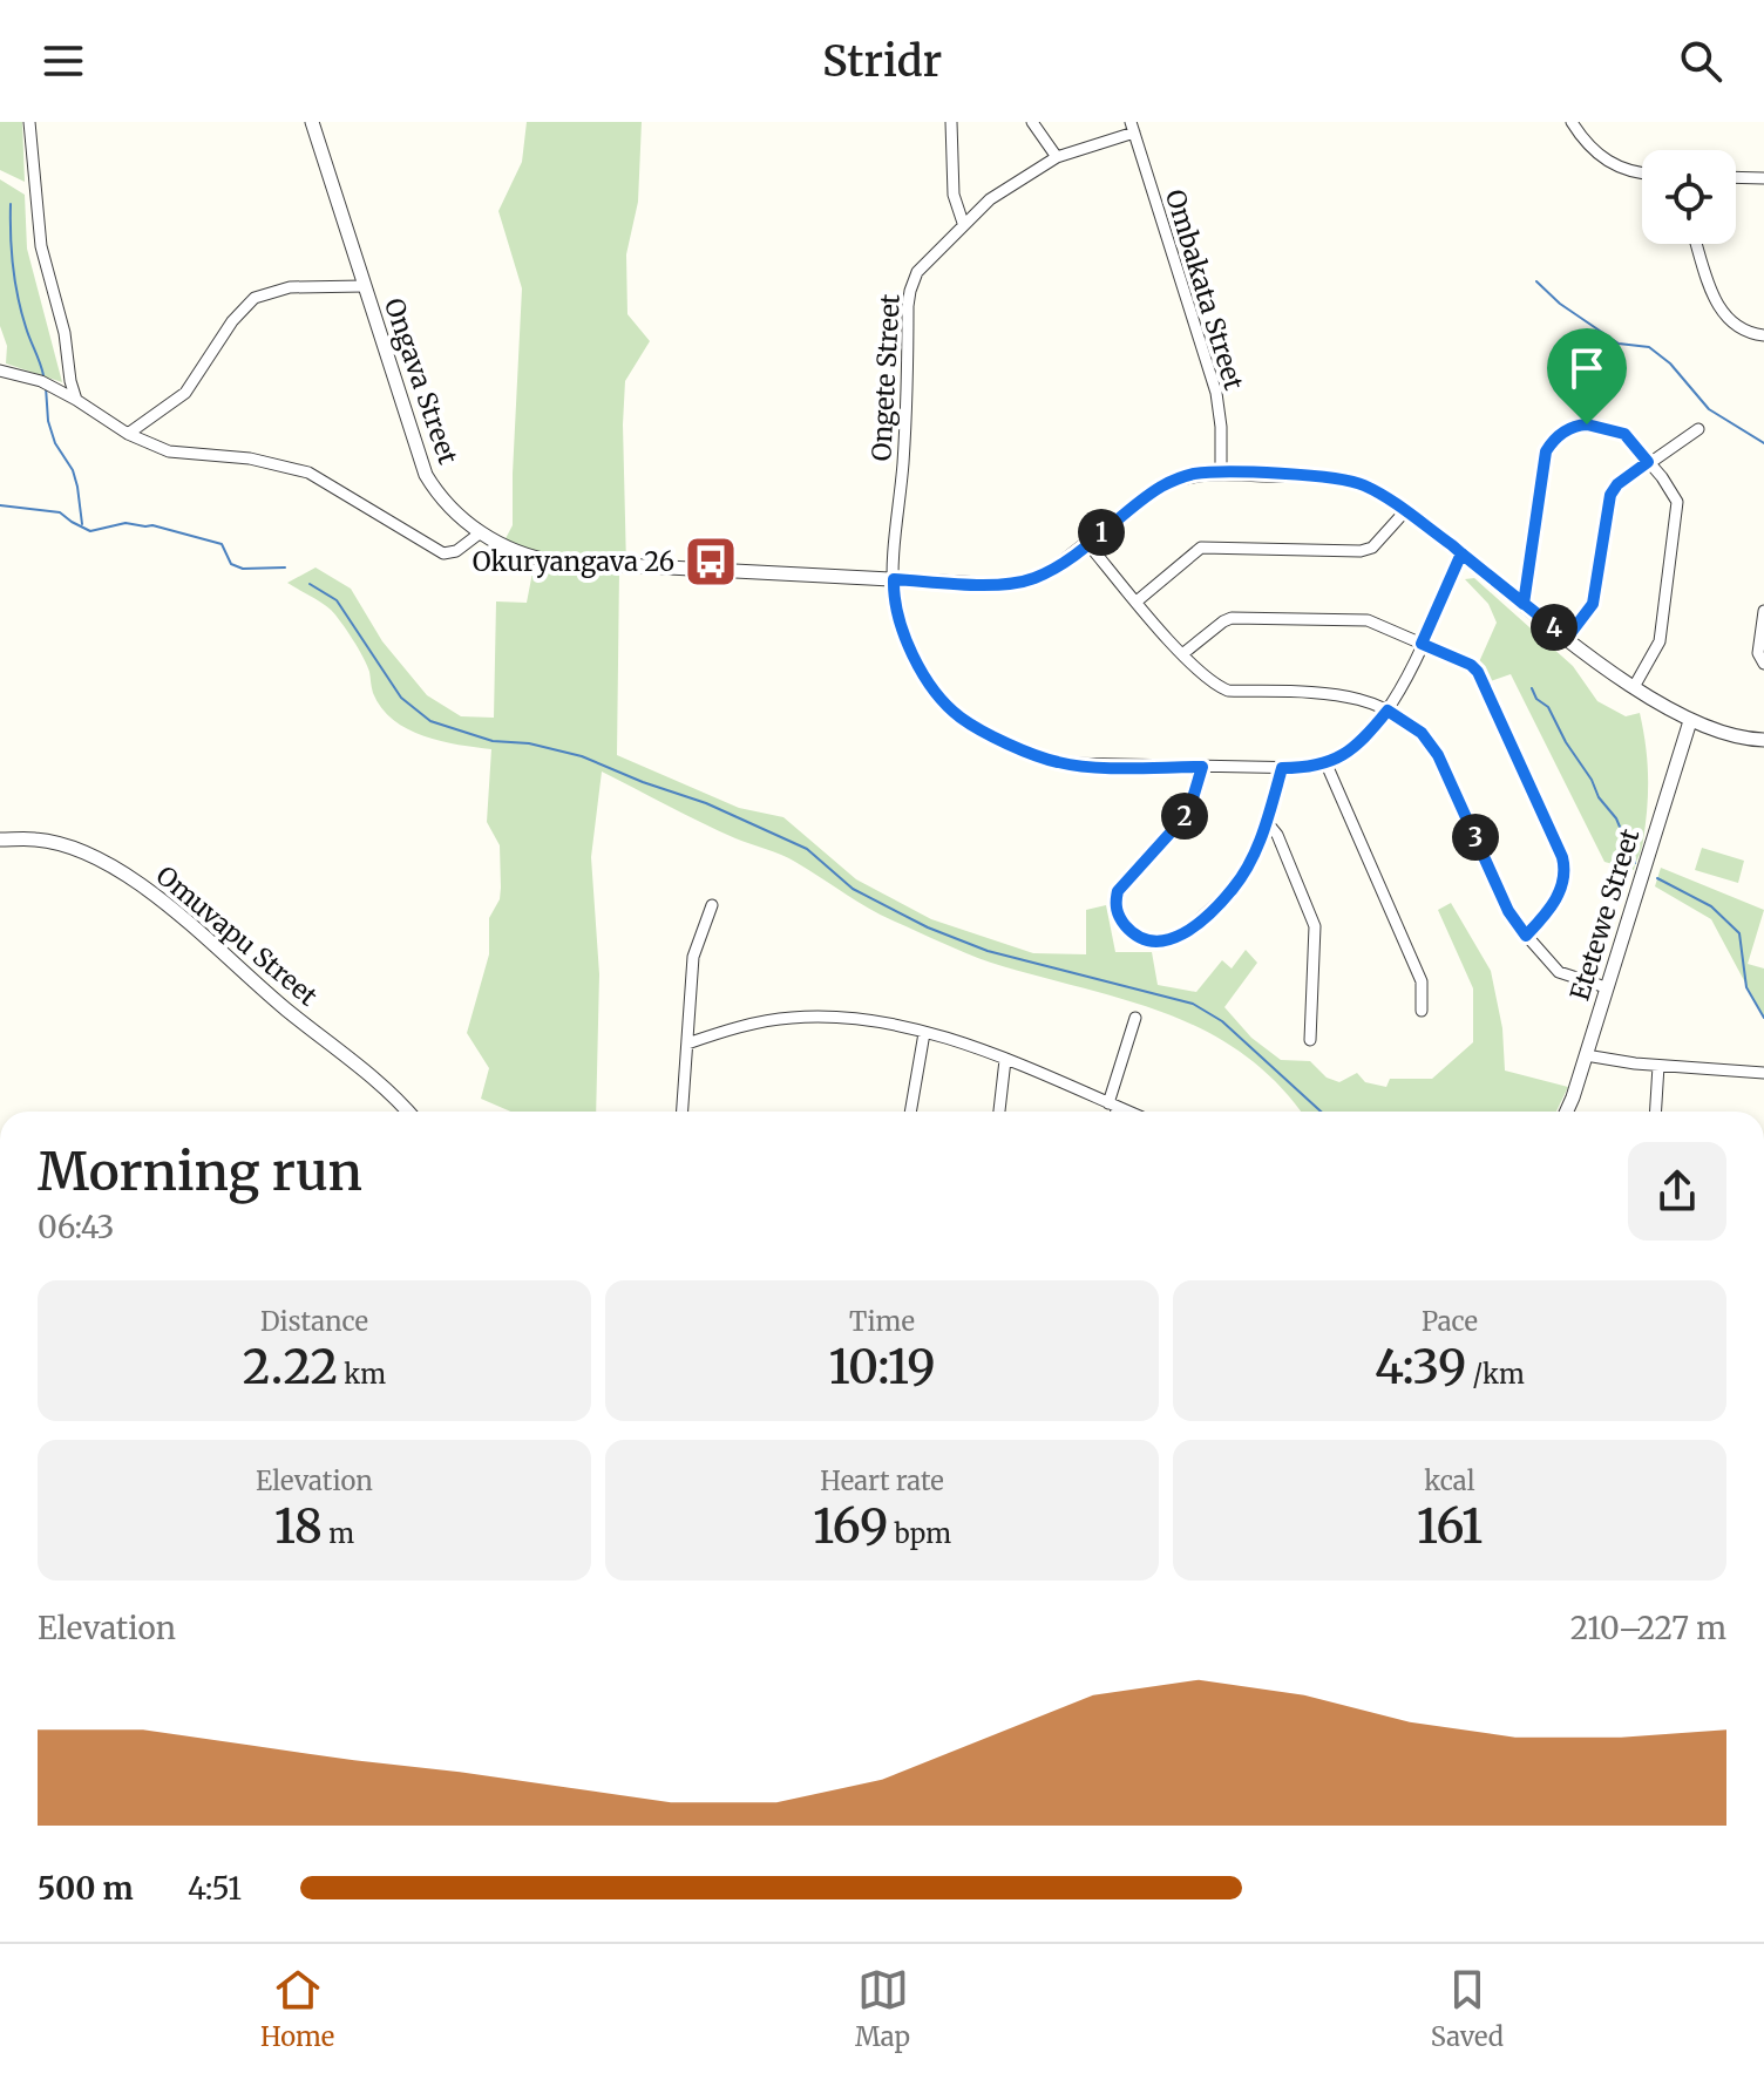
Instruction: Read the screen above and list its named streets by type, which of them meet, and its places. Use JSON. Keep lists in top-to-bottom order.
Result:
{
  "streets": {
    "street": [
      "Ombakata Street",
      "Ongete Street",
      "Ongava Street",
      "Etetewe Street",
      "Omuvapu Street"
    ]
  },
  "crossings": [
    ["Ombakata Street", "Ongete Street"],
    ["Ombakata Street", "Ongava Street"],
    ["Ongete Street", "Ongava Street"],
    ["Ongava Street", "Etetewe Street"]
  ],
  "places": {
    "bus stop": ["Okuryangava 26"]
  },
  "page": {
    "header": "Stridr",
    "pins": [
      "1",
      "4",
      "2",
      "3"
    ],
    "heading": ["Morning run", "06:43"],
    "stats": [
      ["Distance", "2.22 km"],
      ["Time", "10:19"],
      ["Pace", "4:39 /km"],
      ["Elevation", "18 m"],
      ["Heart rate", "169 bpm"],
      ["kcal", "161"]
    ],
    "chart": ["Elevation", "210–227 m"],
    "list": [
      {
        "name": "500 m",
        "note": "4:51"
      }
    ],
    "tabs": ["Home", "Map", "Saved"]
  }
}
